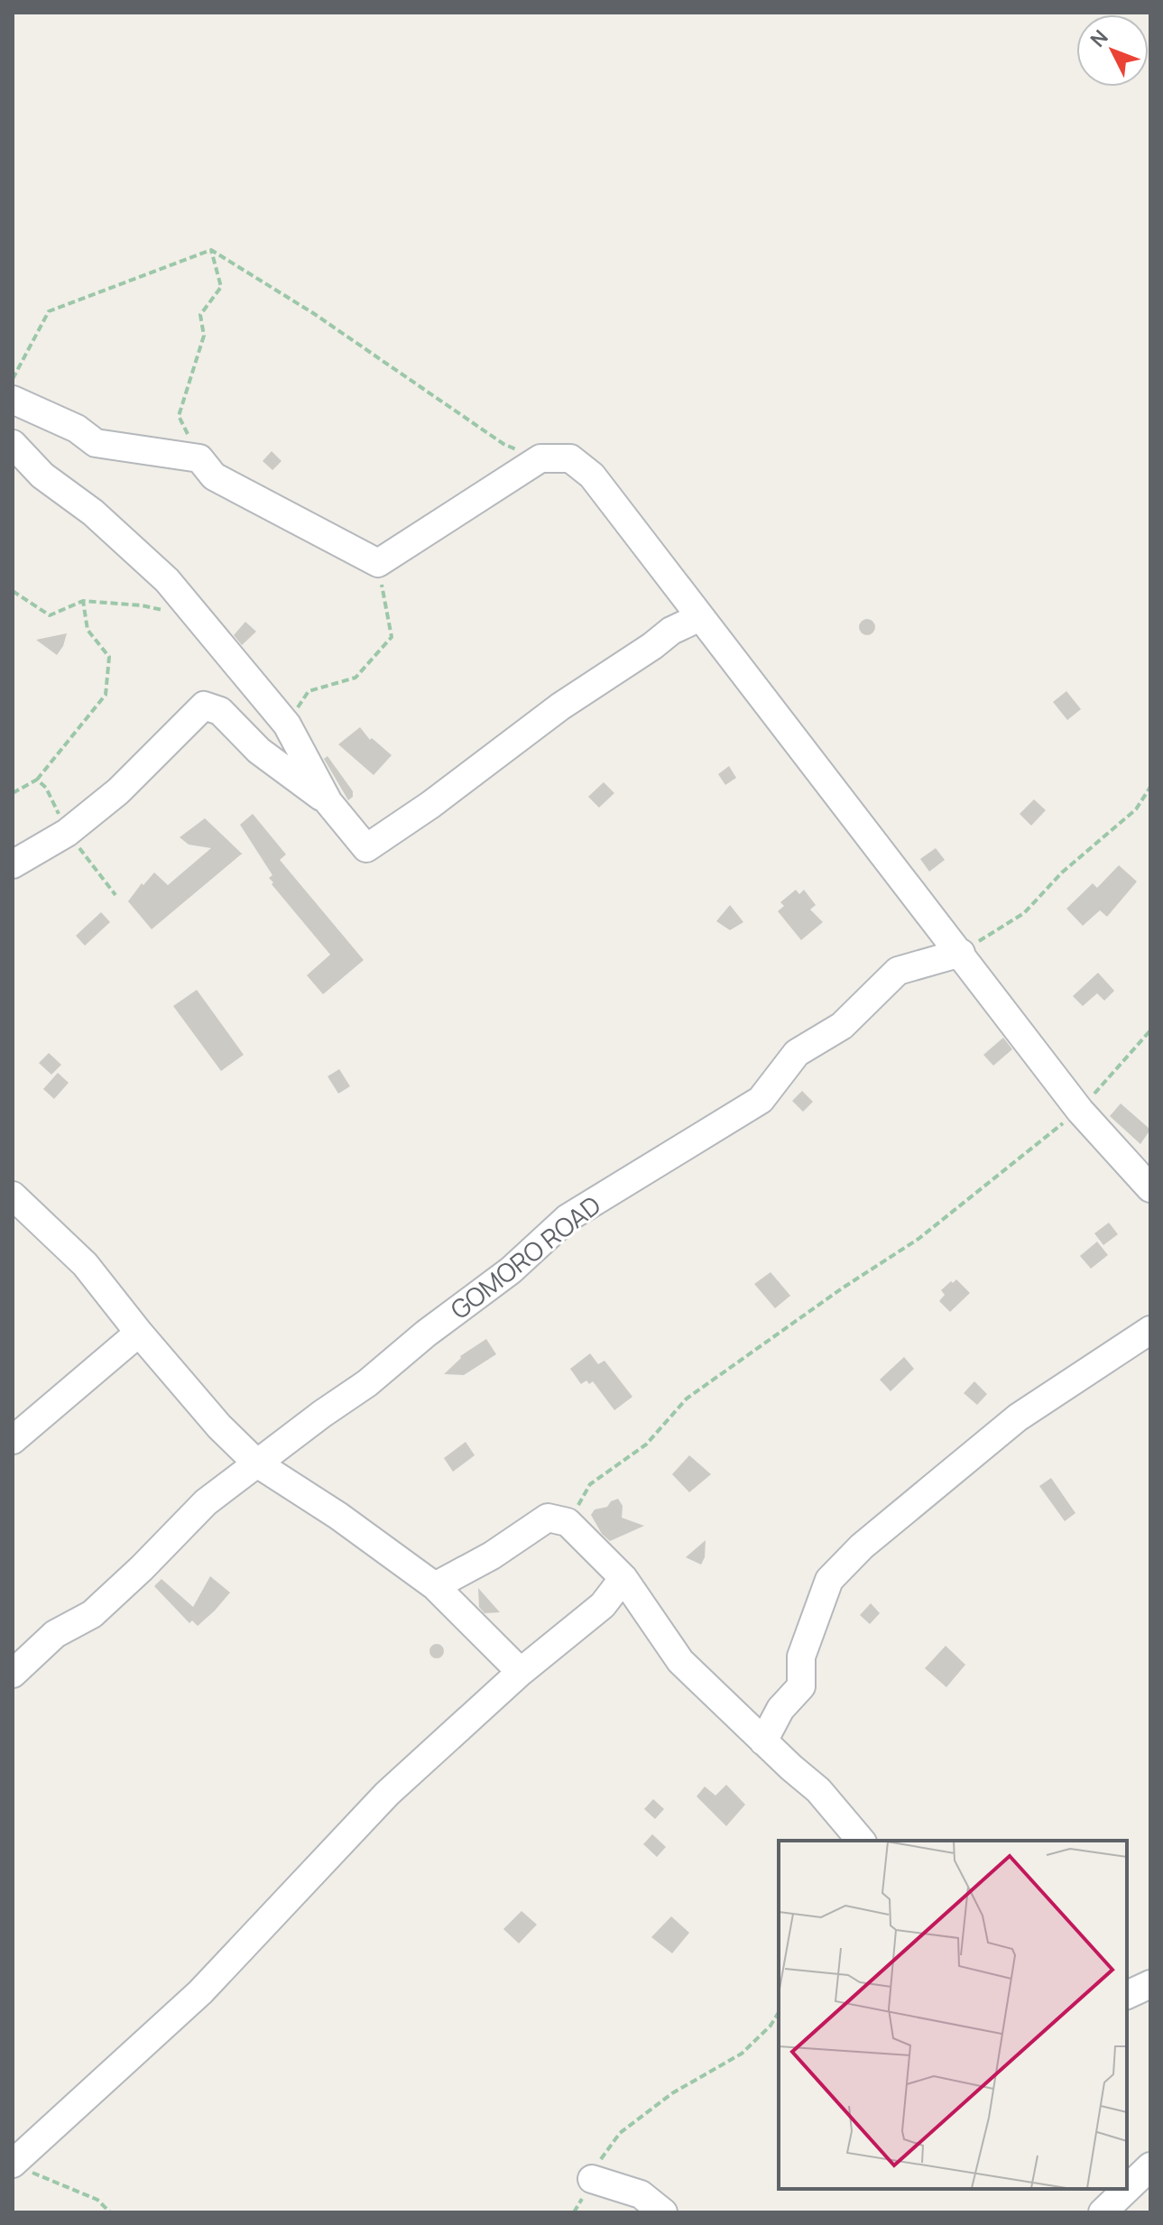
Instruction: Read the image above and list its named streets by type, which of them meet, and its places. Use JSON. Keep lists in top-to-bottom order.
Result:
{
  "streets": {
    "street": ["GOMORO ROAD"]
  },
  "north": "top left"
}
